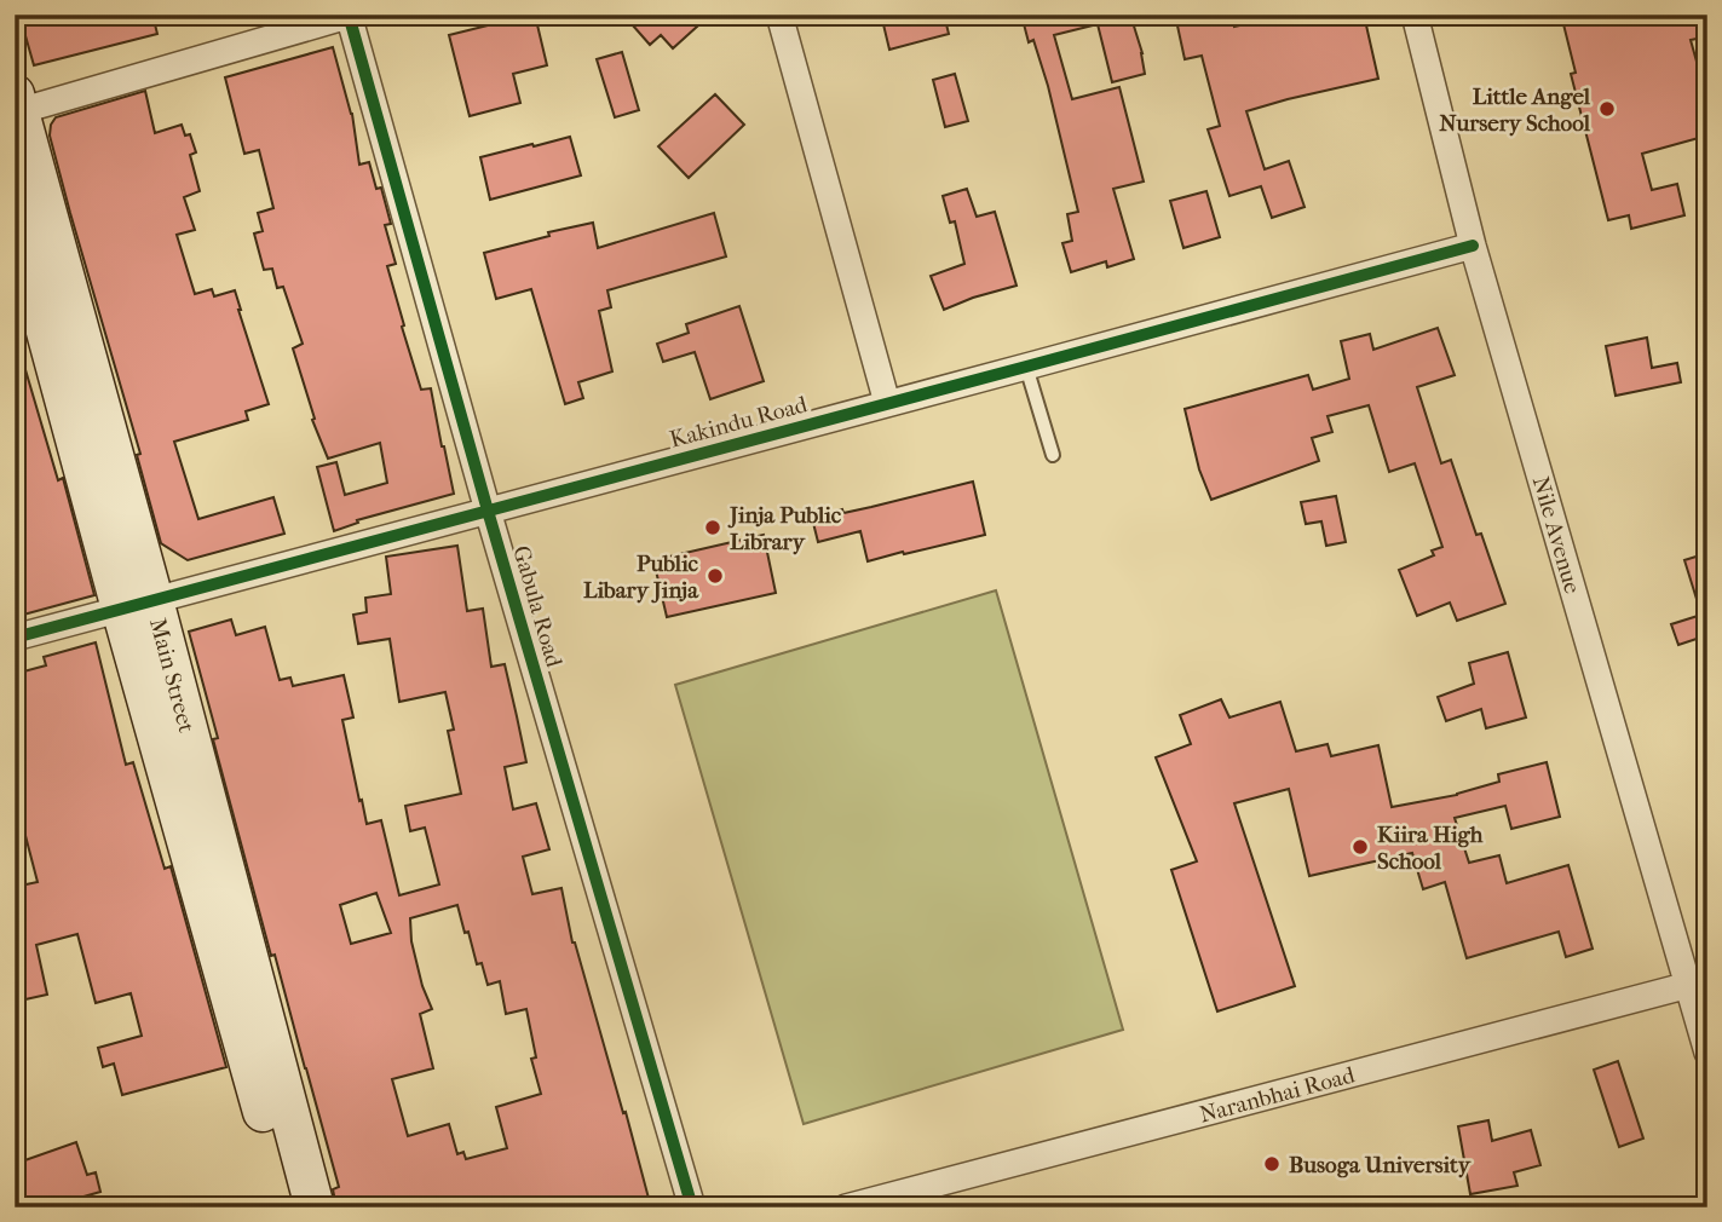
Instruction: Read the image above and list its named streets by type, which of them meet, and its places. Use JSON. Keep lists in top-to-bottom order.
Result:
{
  "streets": {
    "street": [
      "Kakindu Road",
      "Nile Avenue",
      "Gabula Road",
      "Main Street",
      "Naranbhai Road"
    ]
  },
  "crossings": [
    ["Kakindu Road", "Nile Avenue"],
    ["Kakindu Road", "Gabula Road"],
    ["Kakindu Road", "Main Street"],
    ["Nile Avenue", "Naranbhai Road"]
  ],
  "places": [
    "Little Angel Nursery School",
    "Jinja Public Library",
    "Public Libary Jinja",
    "Kiira High School",
    "Busoga University"
  ]
}
